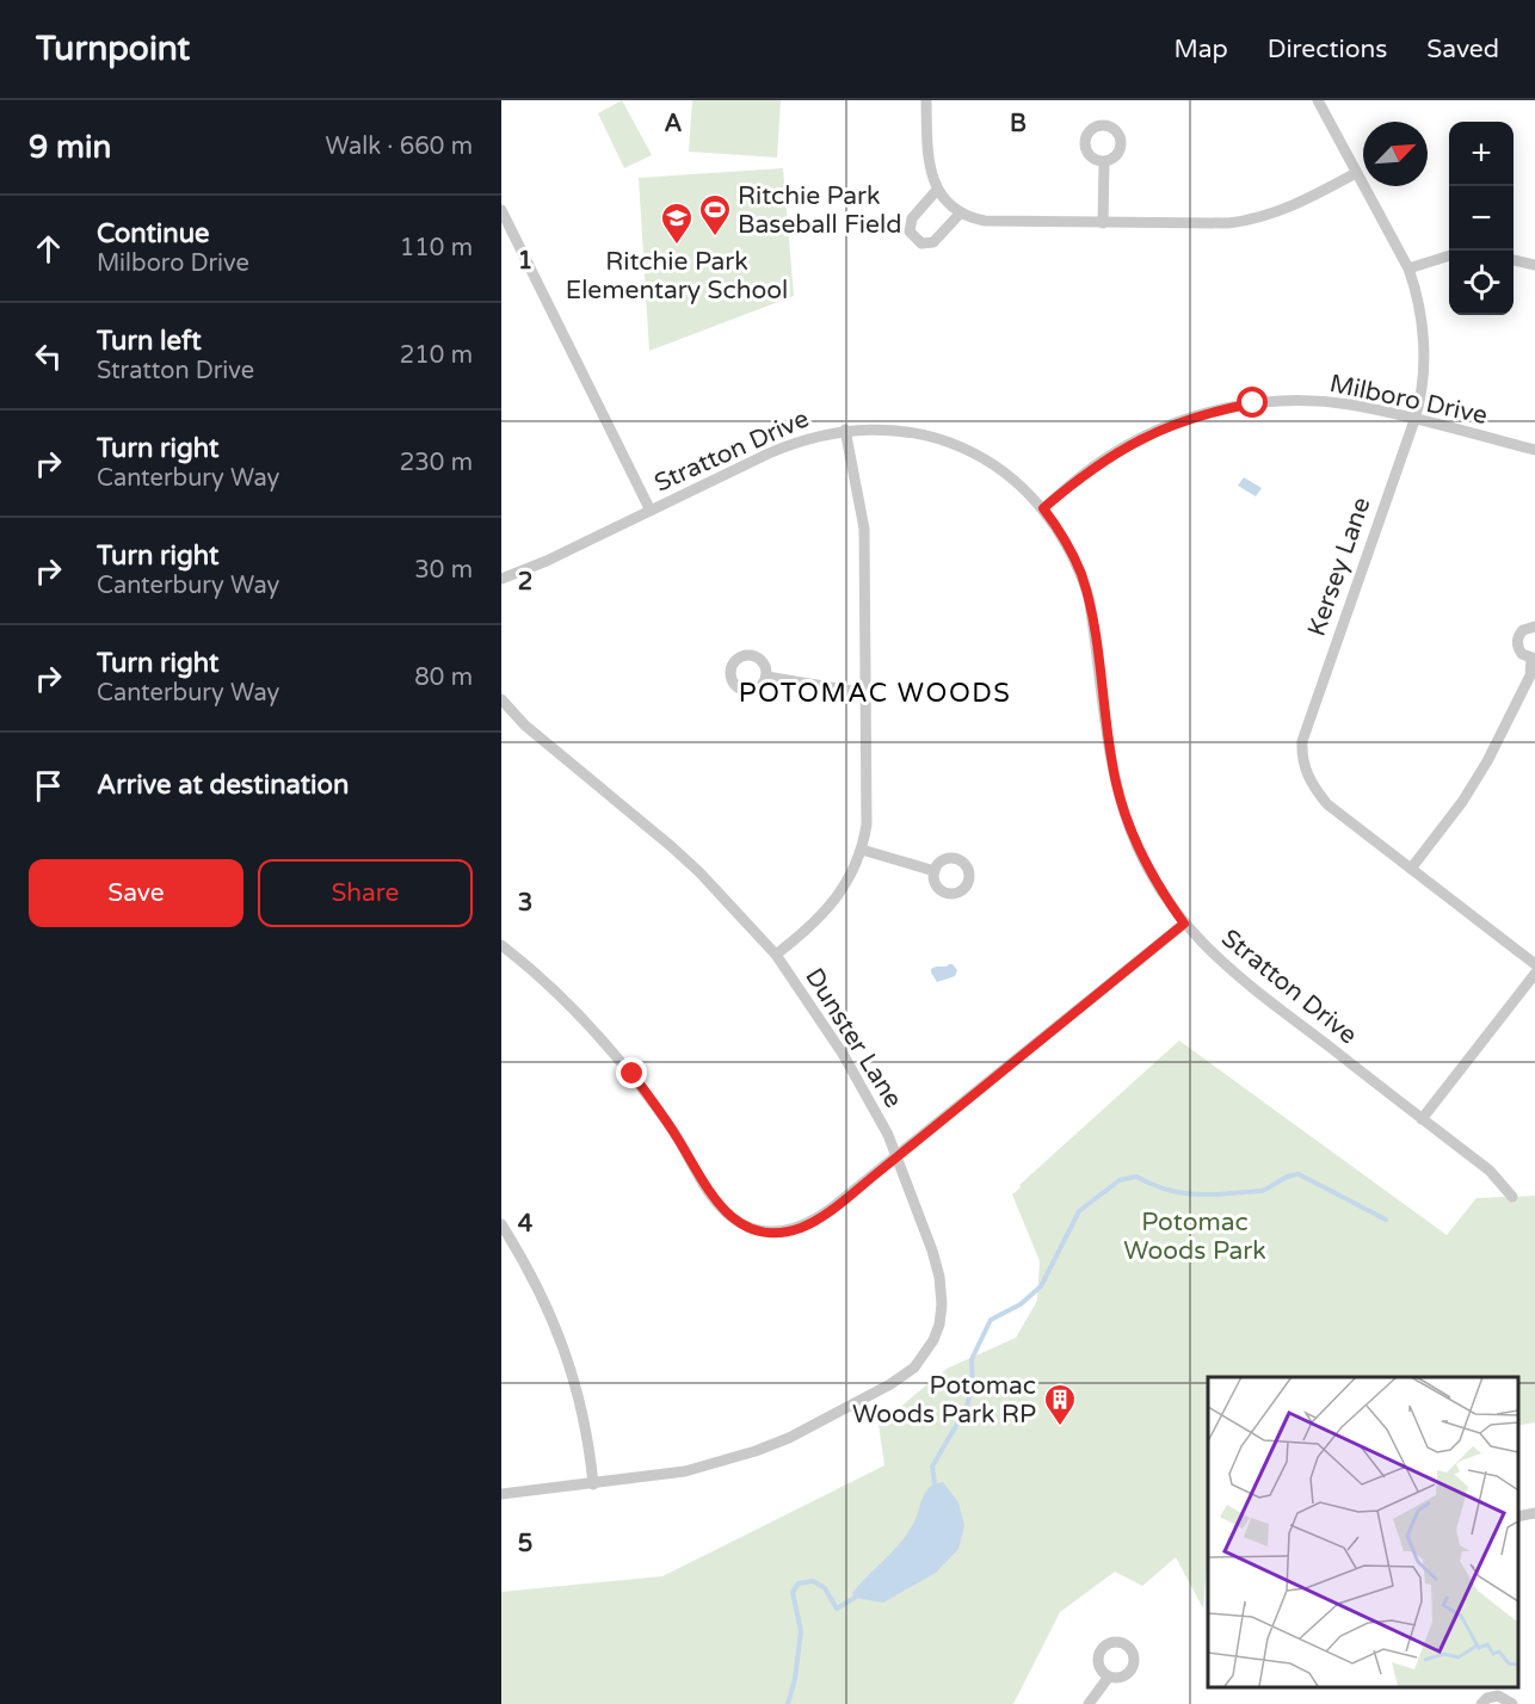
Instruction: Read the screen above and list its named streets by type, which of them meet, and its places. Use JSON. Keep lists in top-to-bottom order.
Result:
{
  "streets": {
    "street": [
      "Milboro Drive",
      "Stratton Drive",
      "Kersey Lane",
      "Dunster Lane"
    ]
  },
  "crossings": [
    ["Milboro Drive", "Stratton Drive"],
    ["Milboro Drive", "Kersey Lane"]
  ],
  "districts": ["POTOMAC WOODS"],
  "parks": ["Potomac Woods Park"],
  "places": {
    "sports": ["Ritchie Park Baseball Field"],
    "school or university": ["Ritchie Park Elementary School"],
    "building": ["Potomac Woods Park RP"]
  },
  "north": "top right",
  "page": {
    "header": "Turnpoint",
    "nav": ["Map", "Directions", "Saved"],
    "heading": ["9 min", "Walk · 660 m"],
    "map_buttons": ["+", "−"],
    "list": [
      ["Continue", "Milboro Drive", "110 m"],
      ["Turn left", "Stratton Drive", "210 m"],
      ["Turn right", "Canterbury Way", "230 m"],
      ["Turn right", "Canterbury Way", "30 m"],
      ["Turn right", "Canterbury Way", "80 m"],
      "Arrive at destination"
    ],
    "buttons": ["Save", "Share"]
  },
  "grid": {
    "columns": ["A", "B"],
    "rows": [
      "1",
      "2",
      "3",
      "4",
      "5"
    ]
  }
}
